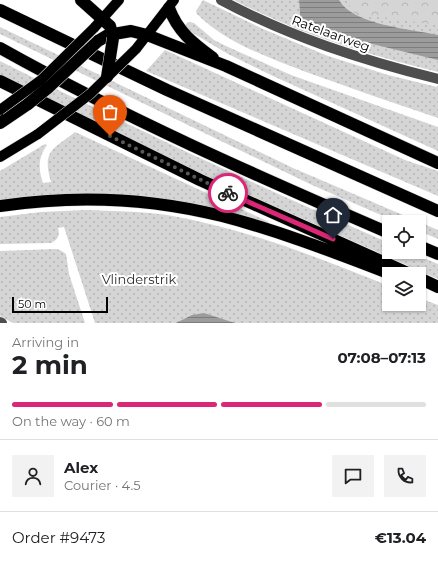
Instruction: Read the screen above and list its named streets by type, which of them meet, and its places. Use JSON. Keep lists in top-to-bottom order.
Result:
{
  "streets": {
    "street": ["Ratelaarweg"]
  },
  "parks": ["Vlinderstrik"],
  "scale_bar": "50 m",
  "page": {
    "scale": "50 m",
    "heading": ["2 min", "Arriving in", "07:08–07:13"],
    "panel": [
      "Alex",
      "Courier · 4.5",
      "Order #9473",
      "€13.04"
    ],
    "bar": "On the way · 60 m"
  }
}
